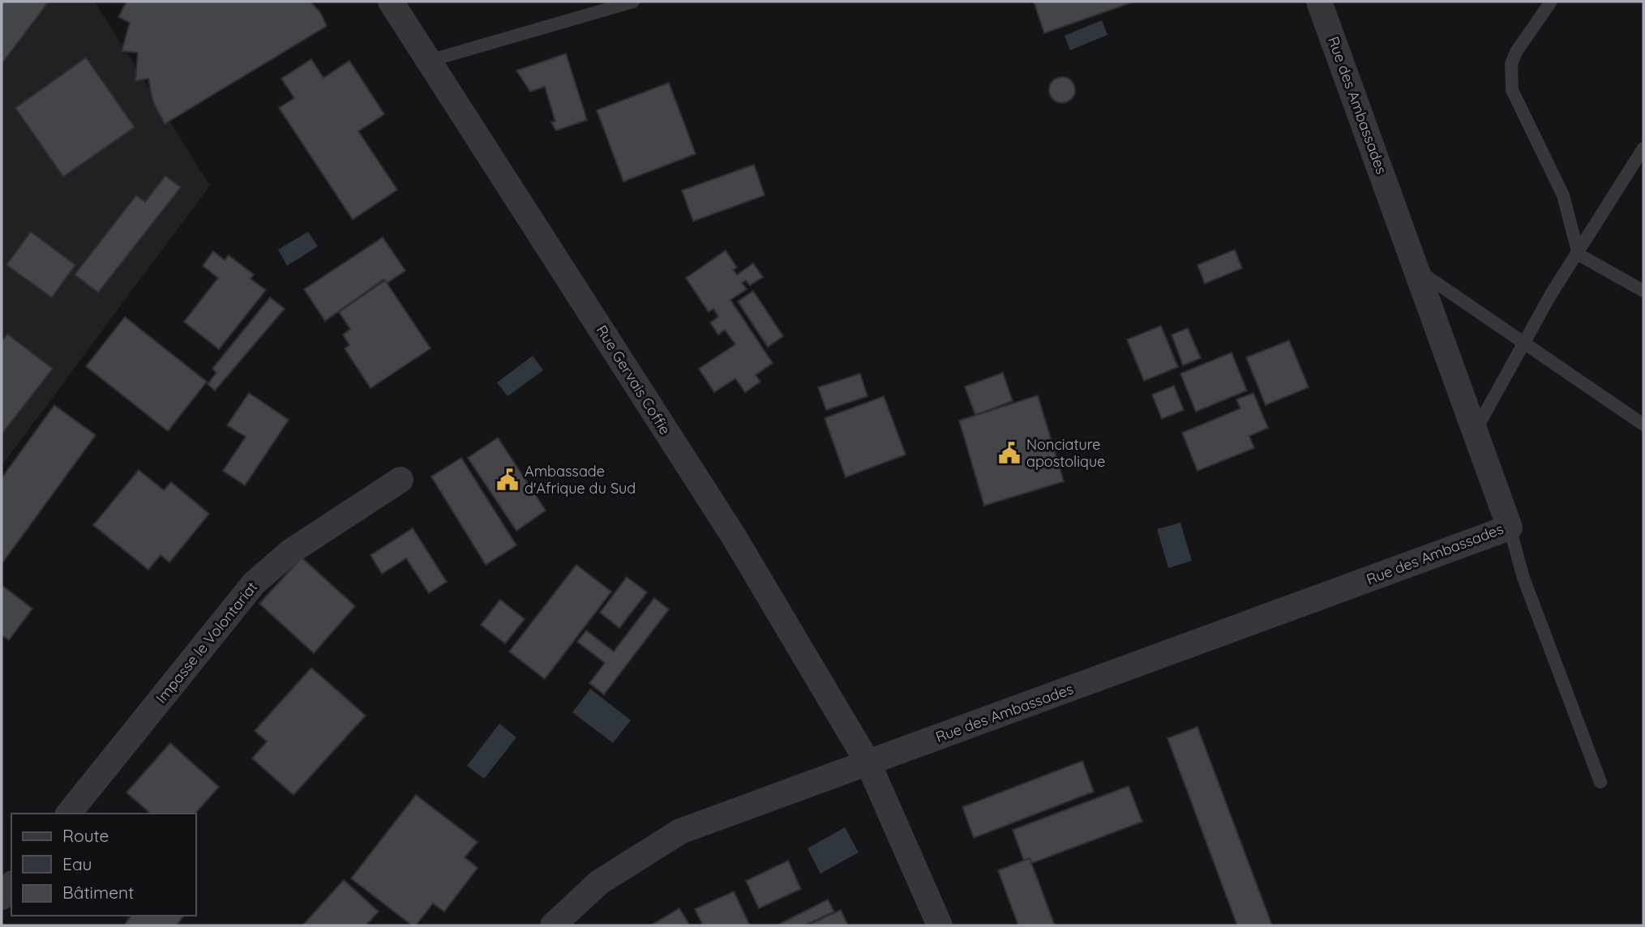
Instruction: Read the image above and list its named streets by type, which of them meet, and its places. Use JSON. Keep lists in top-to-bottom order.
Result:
{
  "streets": {
    "street": ["Rue des Ambassades", "Rue Gervais Coffie", "Impasse le Volontariat"]
  },
  "crossings": [
    ["Rue des Ambassades", "Rue Gervais Coffie"]
  ],
  "places": {
    "public building": ["Nonciature apostolique", "Ambassade d'Afrique du Sud"]
  },
  "legend": ["Route", "Eau", "Bâtiment"]
}
